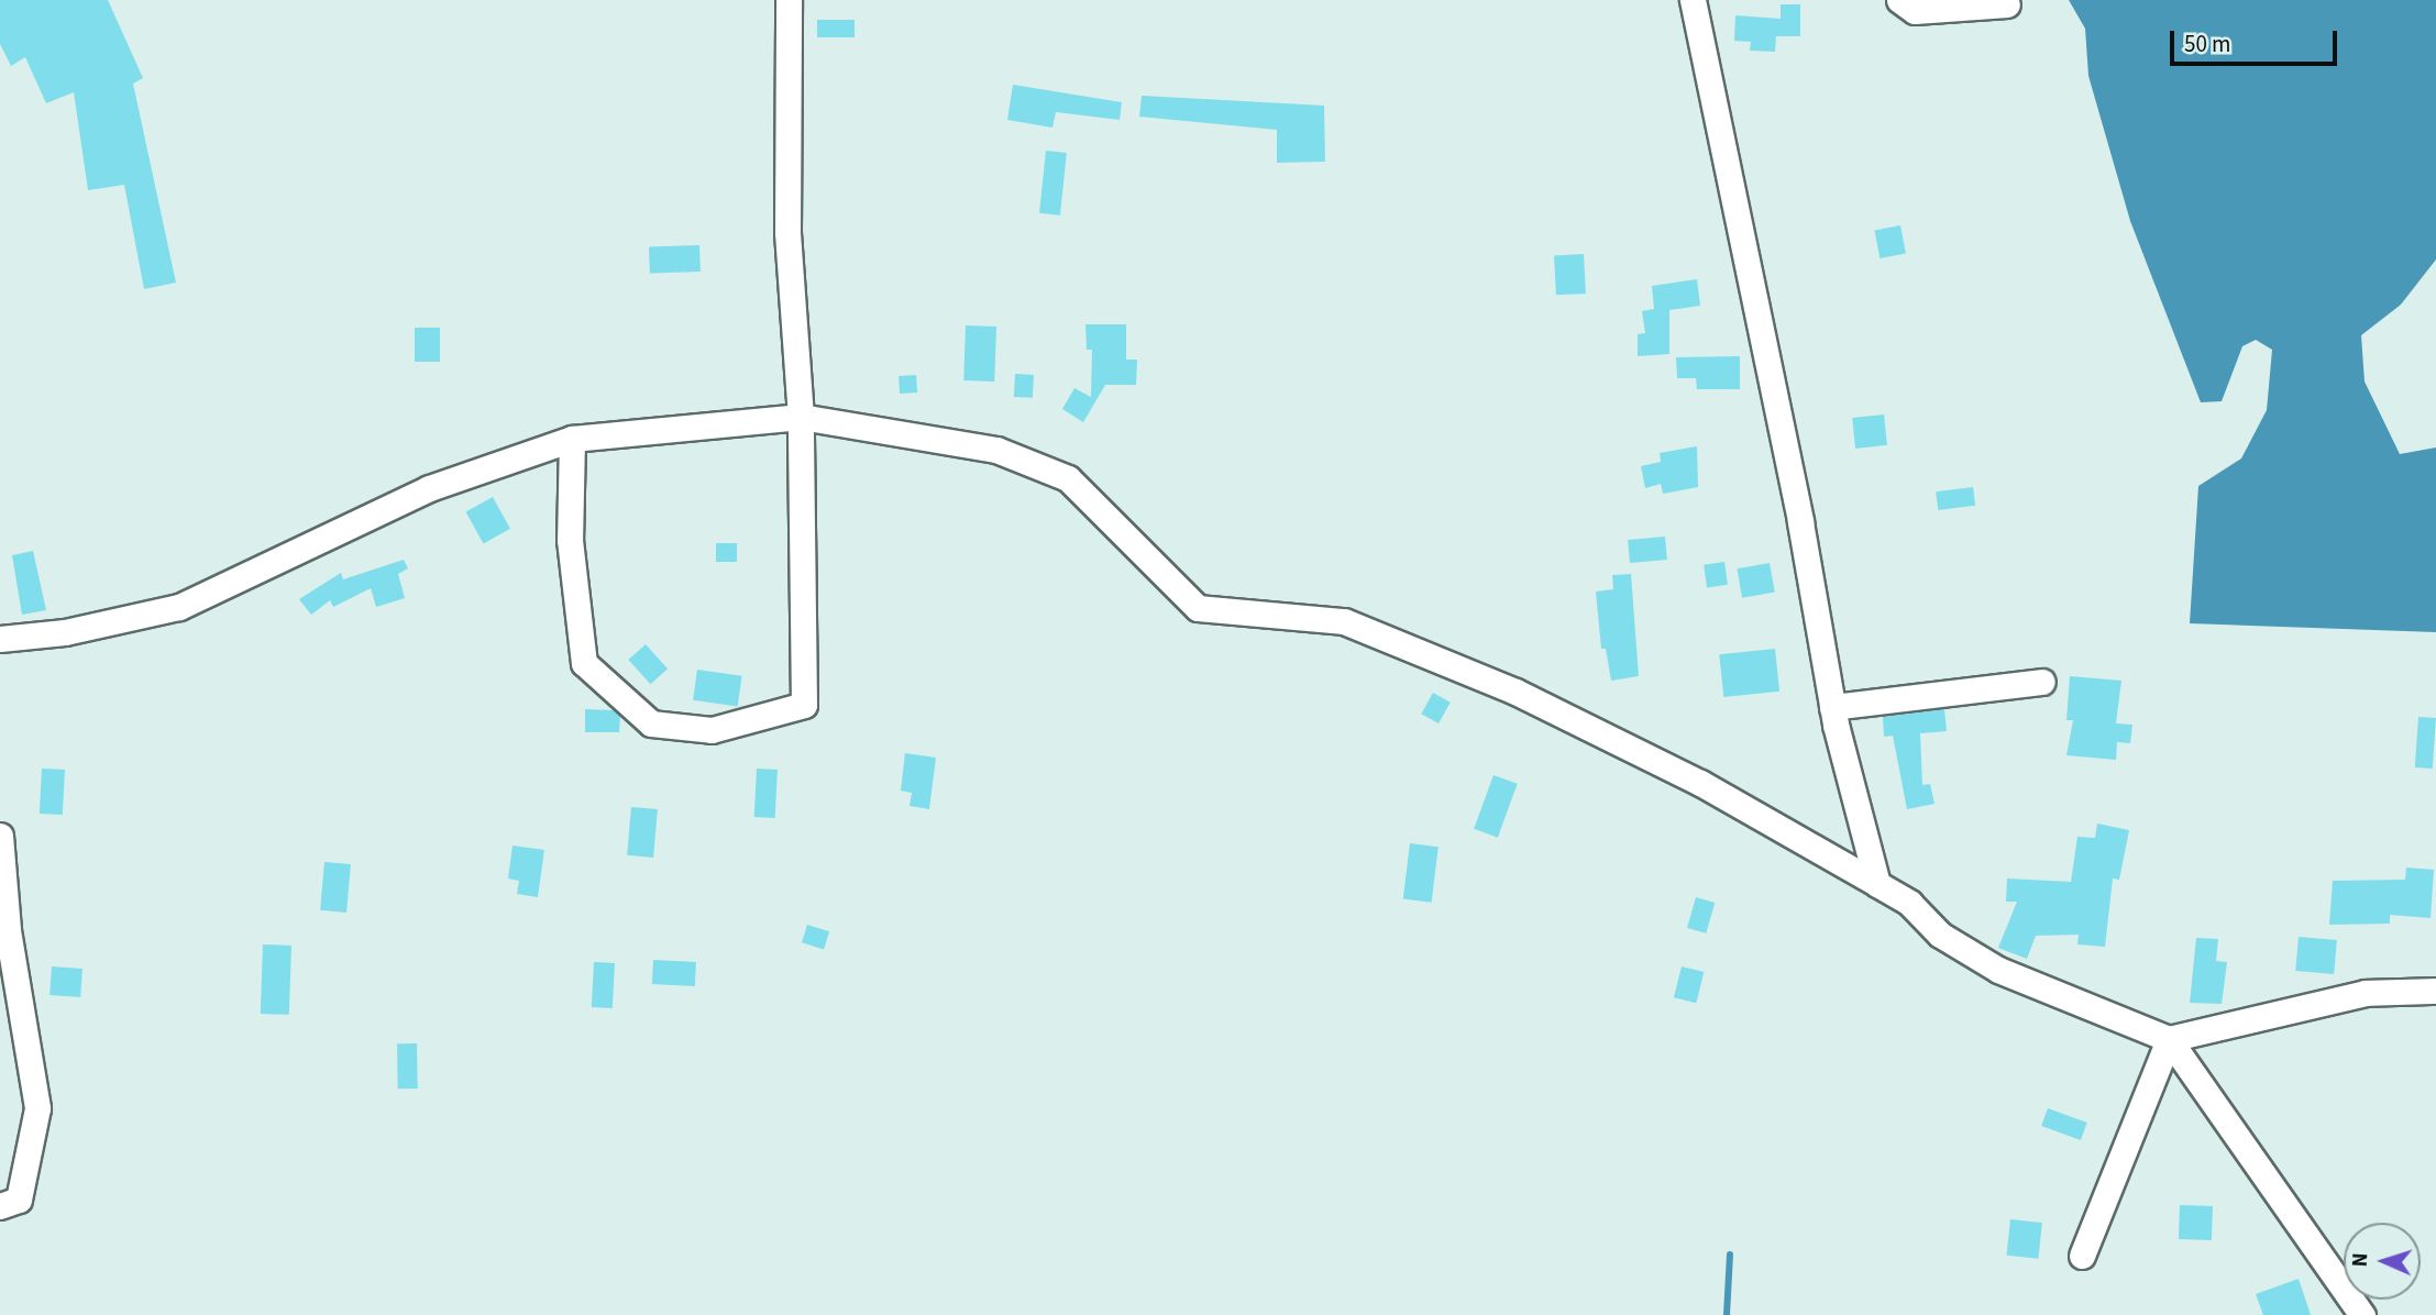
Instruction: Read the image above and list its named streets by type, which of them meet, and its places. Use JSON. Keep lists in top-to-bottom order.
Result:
{
  "scale_bar": "50 m",
  "north": "left"
}
